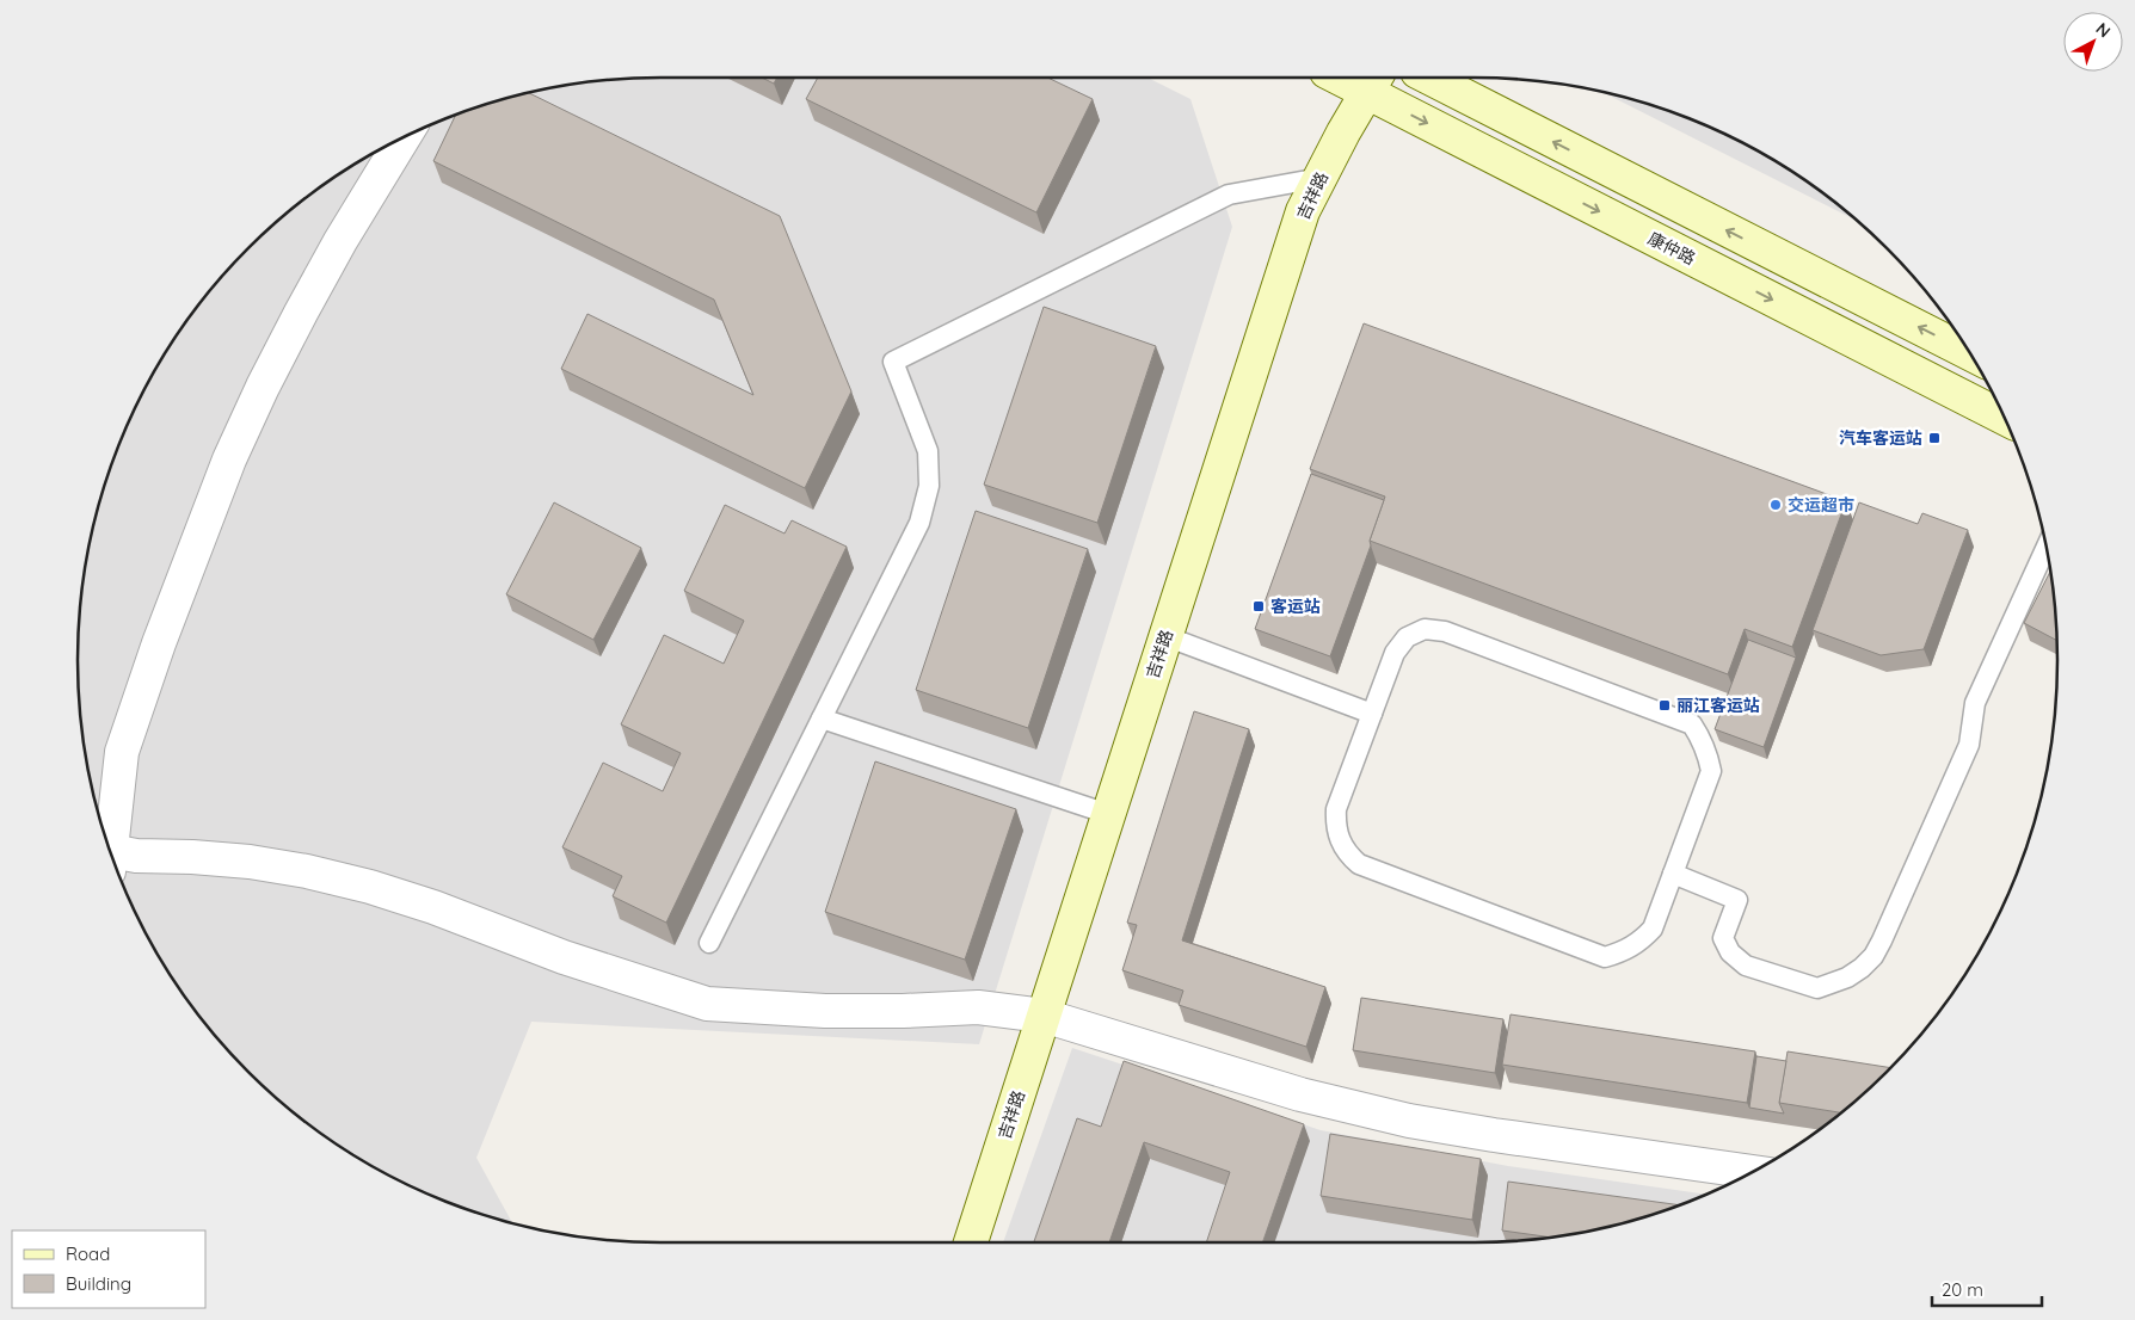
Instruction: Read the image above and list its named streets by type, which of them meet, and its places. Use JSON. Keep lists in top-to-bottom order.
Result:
{
  "streets": {
    "main road": ["吉祥路", "康仲路"]
  },
  "crossings": [
    ["吉祥路", "康仲路"]
  ],
  "places": {
    "transit": ["汽车客运站", "客运站", "丽江客运站"],
    "other": ["交运超市"]
  },
  "legend": ["Road", "Building"],
  "scale_bar": "20 m",
  "north": "top right"
}
